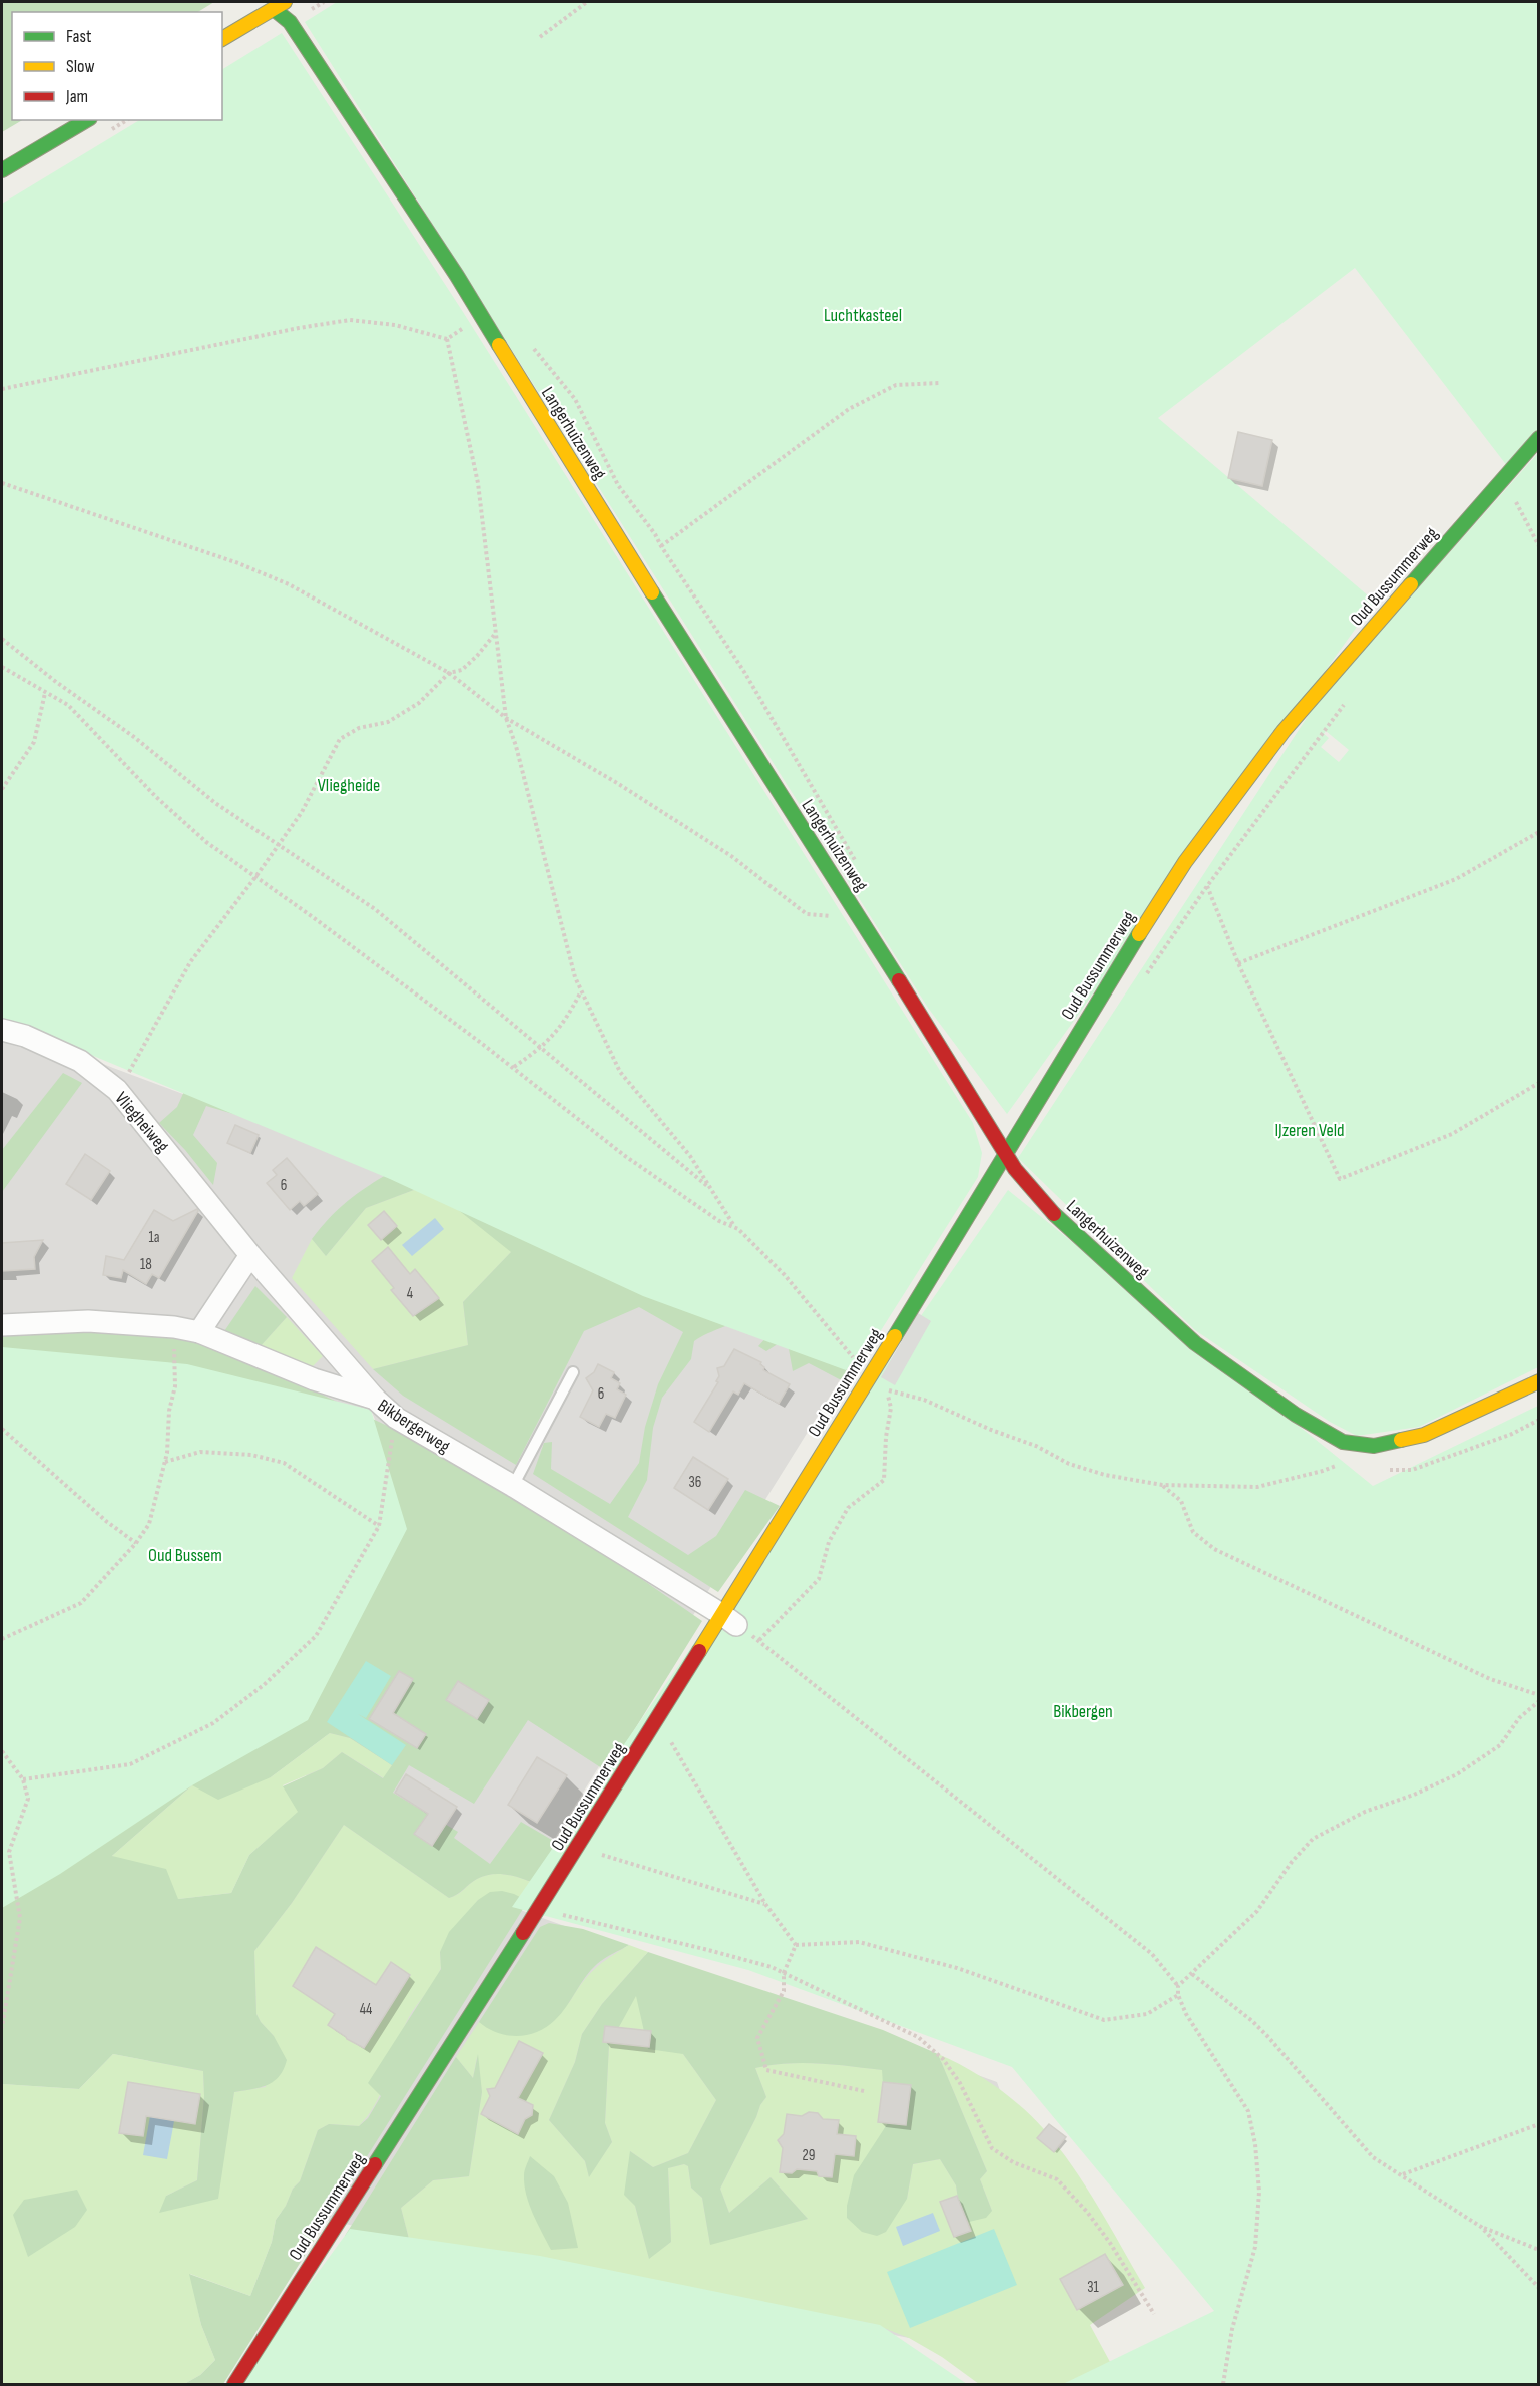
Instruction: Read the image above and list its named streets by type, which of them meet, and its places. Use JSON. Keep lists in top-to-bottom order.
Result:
{
  "streets": {
    "street": [
      "Langerhuizenweg",
      "Oud Bussummerweg",
      "Vliegheiweg",
      "Bikbergerweg"
    ]
  },
  "crossings": [
    ["Langerhuizenweg", "Oud Bussummerweg"],
    ["Oud Bussummerweg", "Bikbergerweg"],
    ["Vliegheiweg", "Bikbergerweg"]
  ],
  "parks": [
    "Luchtkasteel",
    "Vliegheide",
    "IJzeren Veld",
    "Oud Bussem",
    "Bikbergen"
  ],
  "house_numbers": [
    "6",
    "1a",
    "18",
    "4",
    "6",
    "36",
    "44",
    "29",
    "31"
  ],
  "legend": ["Fast", "Slow", "Jam"]
}
